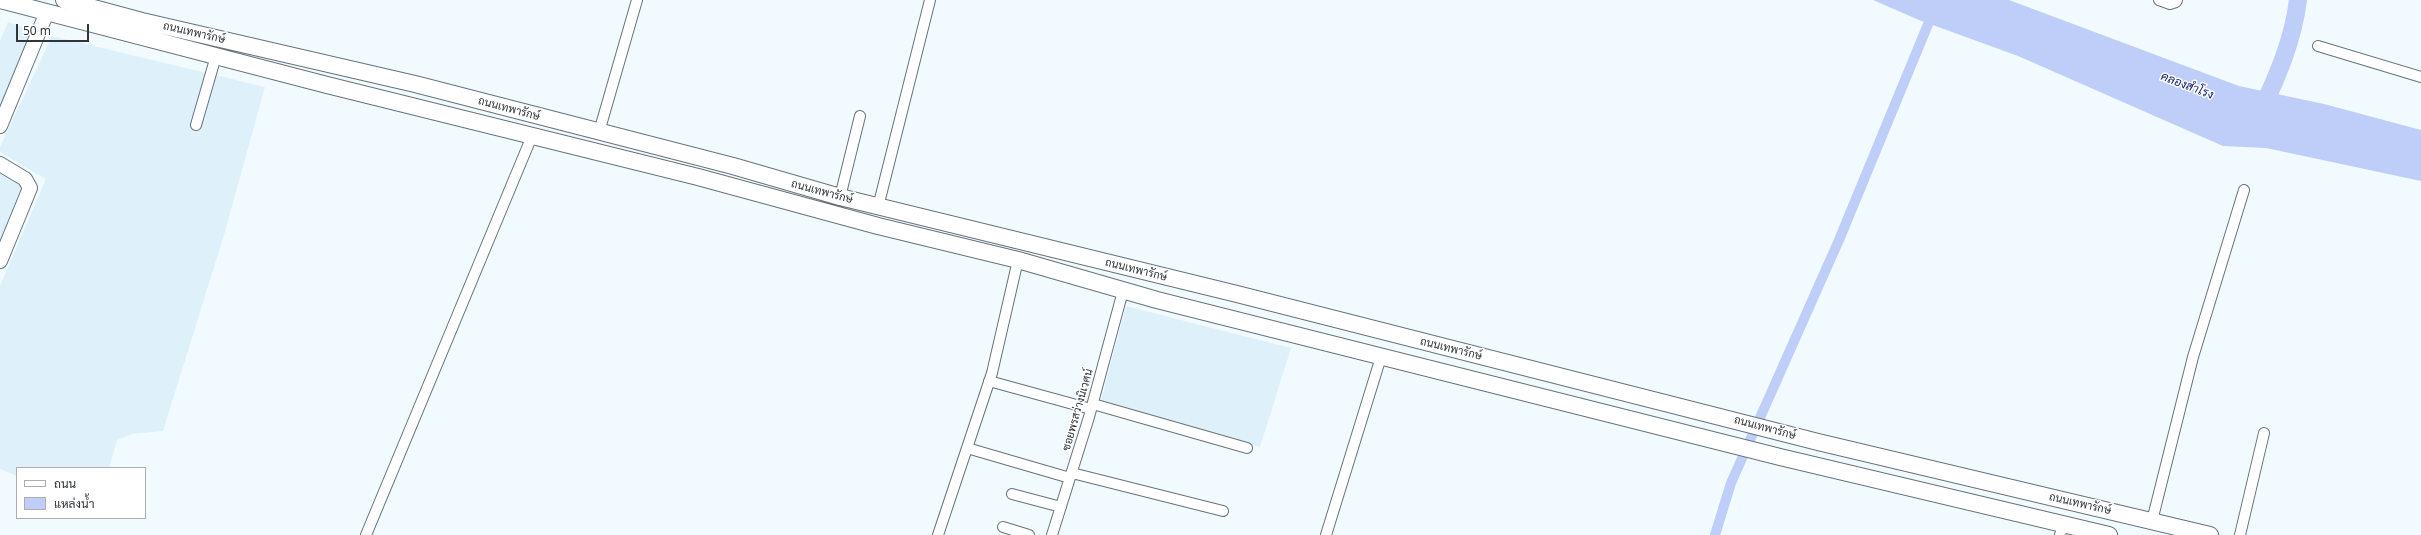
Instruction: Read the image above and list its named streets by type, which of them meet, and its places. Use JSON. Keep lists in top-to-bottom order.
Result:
{
  "streets": {
    "main road": ["ถนนเทพารักษ์"],
    "street": ["ซอยพรสว่างนิเวศน์"]
  },
  "crossings": [
    ["ถนนเทพารักษ์", "ซอยพรสว่างนิเวศน์"]
  ],
  "water": ["คลองสำโรง"],
  "legend": ["ถนน", "แหล่งน้ำ"],
  "scale_bar": "50 m"
}
